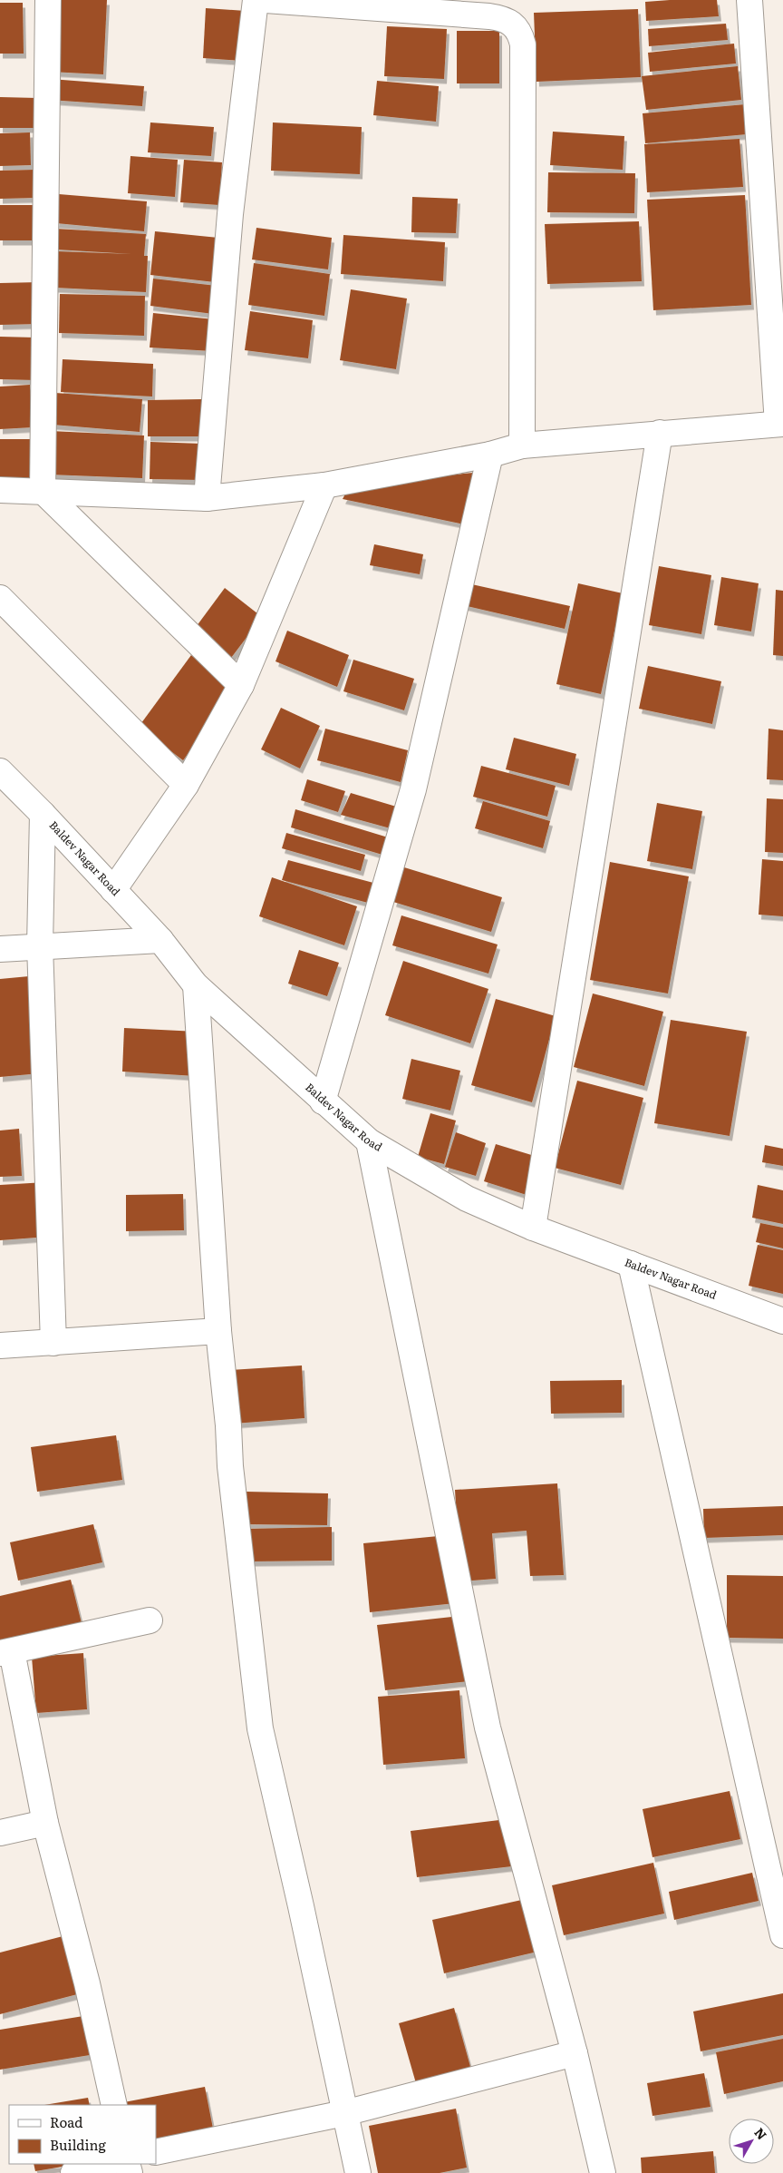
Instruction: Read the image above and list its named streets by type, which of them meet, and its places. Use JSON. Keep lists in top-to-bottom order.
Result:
{
  "streets": {
    "street": ["Baldev Nagar Road"]
  },
  "legend": ["Road", "Building"],
  "north": "top right"
}
